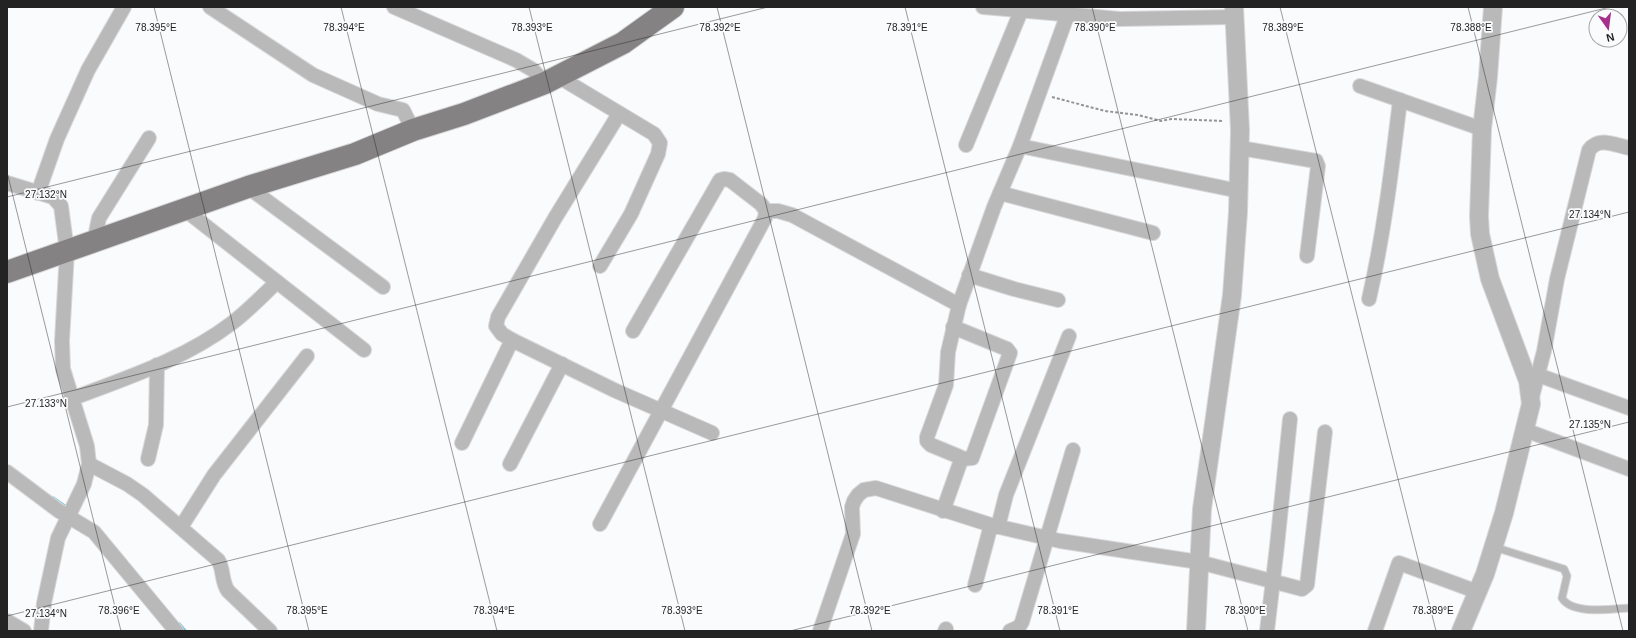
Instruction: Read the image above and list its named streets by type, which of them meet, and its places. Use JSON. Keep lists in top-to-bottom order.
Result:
{
  "north": "bottom",
  "coordinates": [
    "78.395°E",
    "78.394°E",
    "78.393°E",
    "78.392°E",
    "78.391°E",
    "78.390°E",
    "78.389°E",
    "78.388°E",
    "27.132°N",
    "27.134°N",
    "27.133°N",
    "27.135°N",
    "78.396°E"
  ]
}
